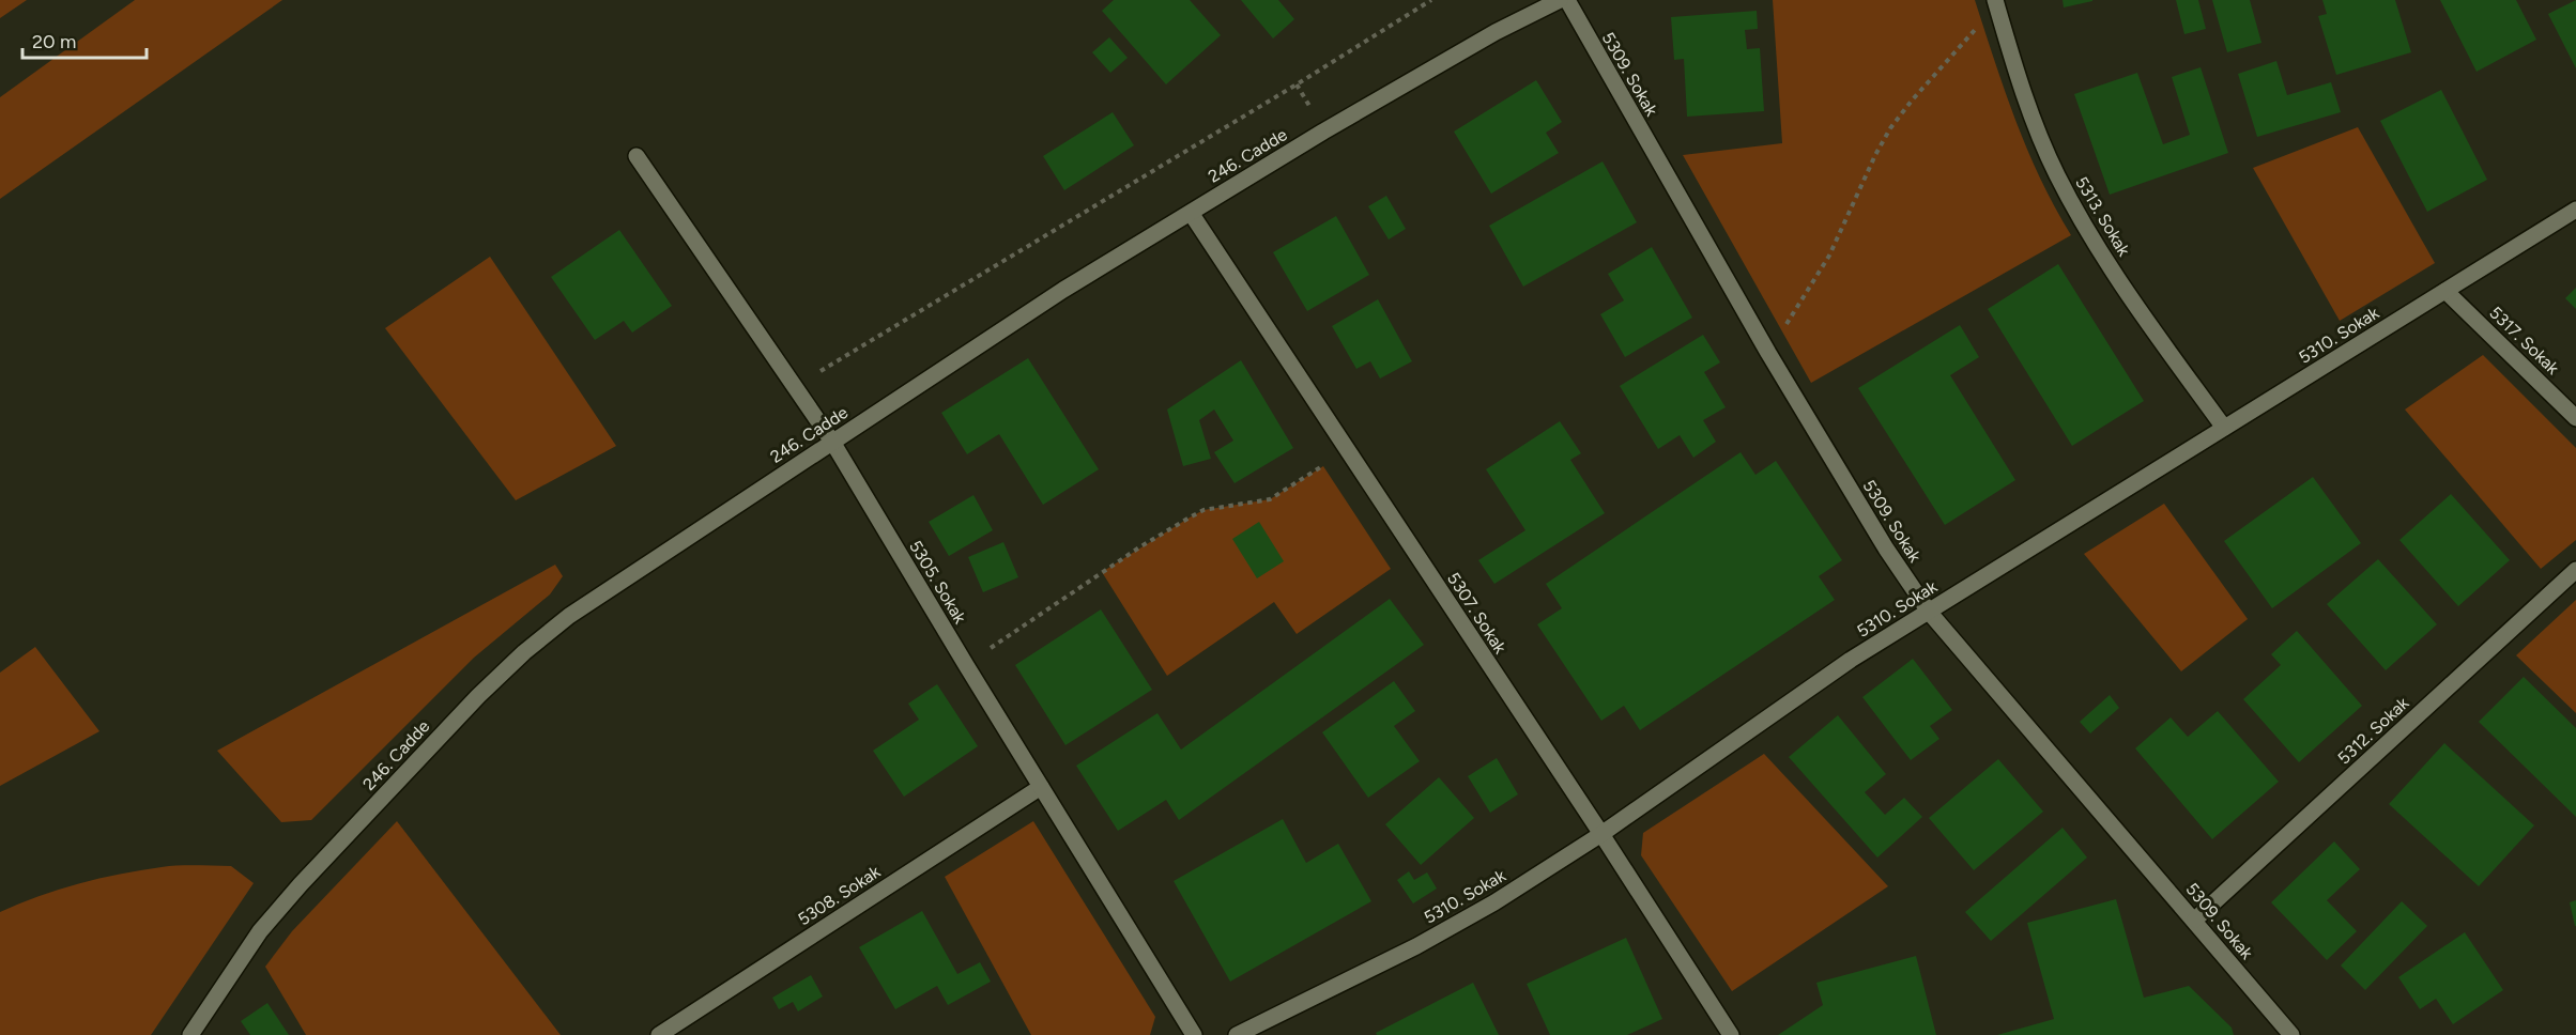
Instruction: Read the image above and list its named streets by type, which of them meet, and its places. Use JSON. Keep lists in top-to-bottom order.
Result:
{
  "streets": {
    "street": [
      "5309. Sokak",
      "246. Cadde",
      "5313. Sokak",
      "5310. Sokak",
      "5317. Sokak",
      "5305. Sokak",
      "5307. Sokak",
      "5312. Sokak",
      "5308. Sokak"
    ]
  },
  "crossings": [
    ["5309. Sokak", "5310. Sokak"],
    ["5309. Sokak", "5312. Sokak"],
    ["246. Cadde", "5305. Sokak"],
    ["246. Cadde", "5307. Sokak"],
    ["5313. Sokak", "5310. Sokak"],
    ["5310. Sokak", "5317. Sokak"],
    ["5310. Sokak", "5307. Sokak"],
    ["5305. Sokak", "5308. Sokak"]
  ],
  "scale_bar": "20 m"
}
